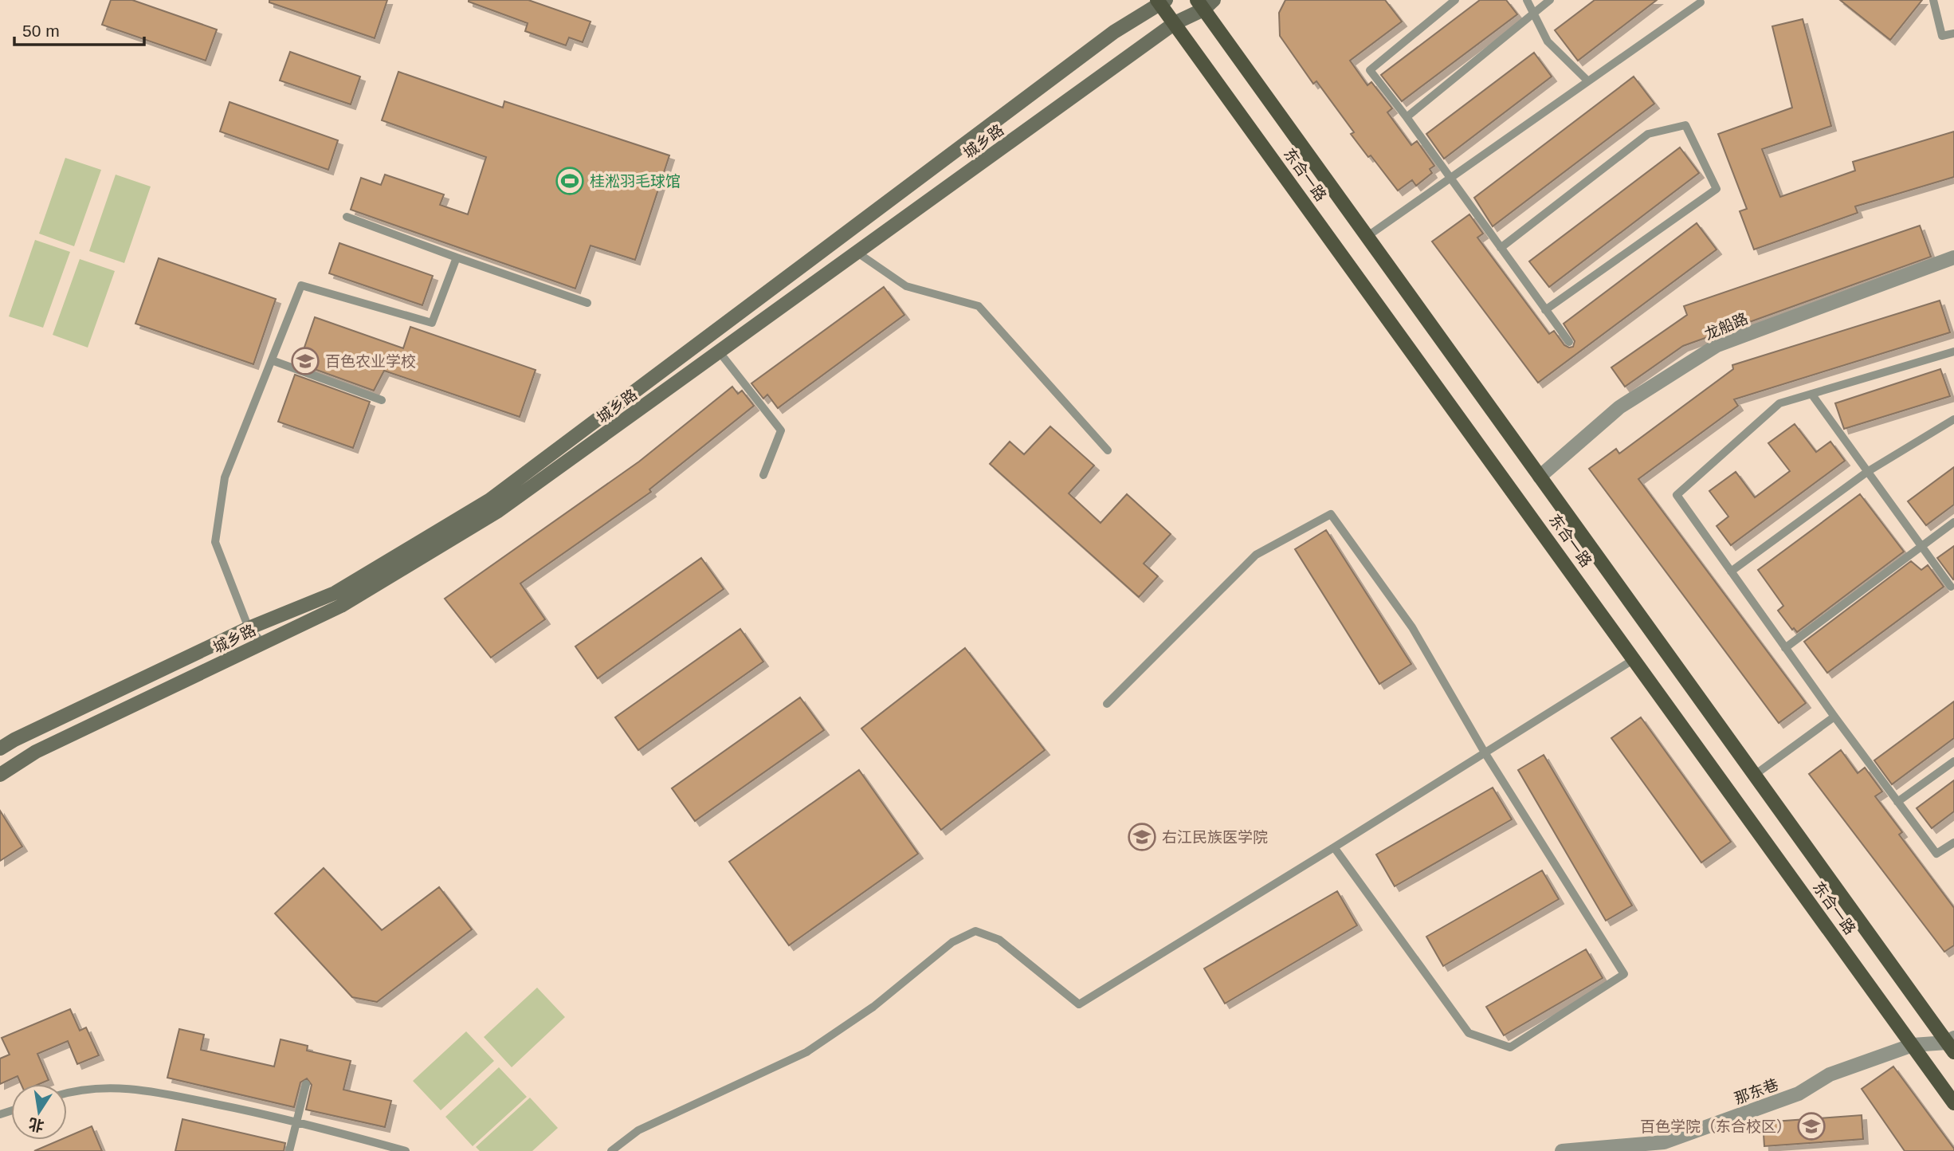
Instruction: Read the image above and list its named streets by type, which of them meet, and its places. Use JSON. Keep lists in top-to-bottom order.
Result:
{
  "streets": {
    "main road": ["城乡路", "东合一路"],
    "street": ["龙船路", "那东巷"]
  },
  "crossings": [
    ["城乡路", "东合一路"],
    ["东合一路", "龙船路"],
    ["东合一路", "那东巷"]
  ],
  "places": {
    "sports": ["桂淞羽毛球馆"],
    "school or university": ["百色农业学校", "右江民族医学院", "百色学院（东合校区）"]
  },
  "scale_bar": "50 m",
  "north": "bottom"
}
